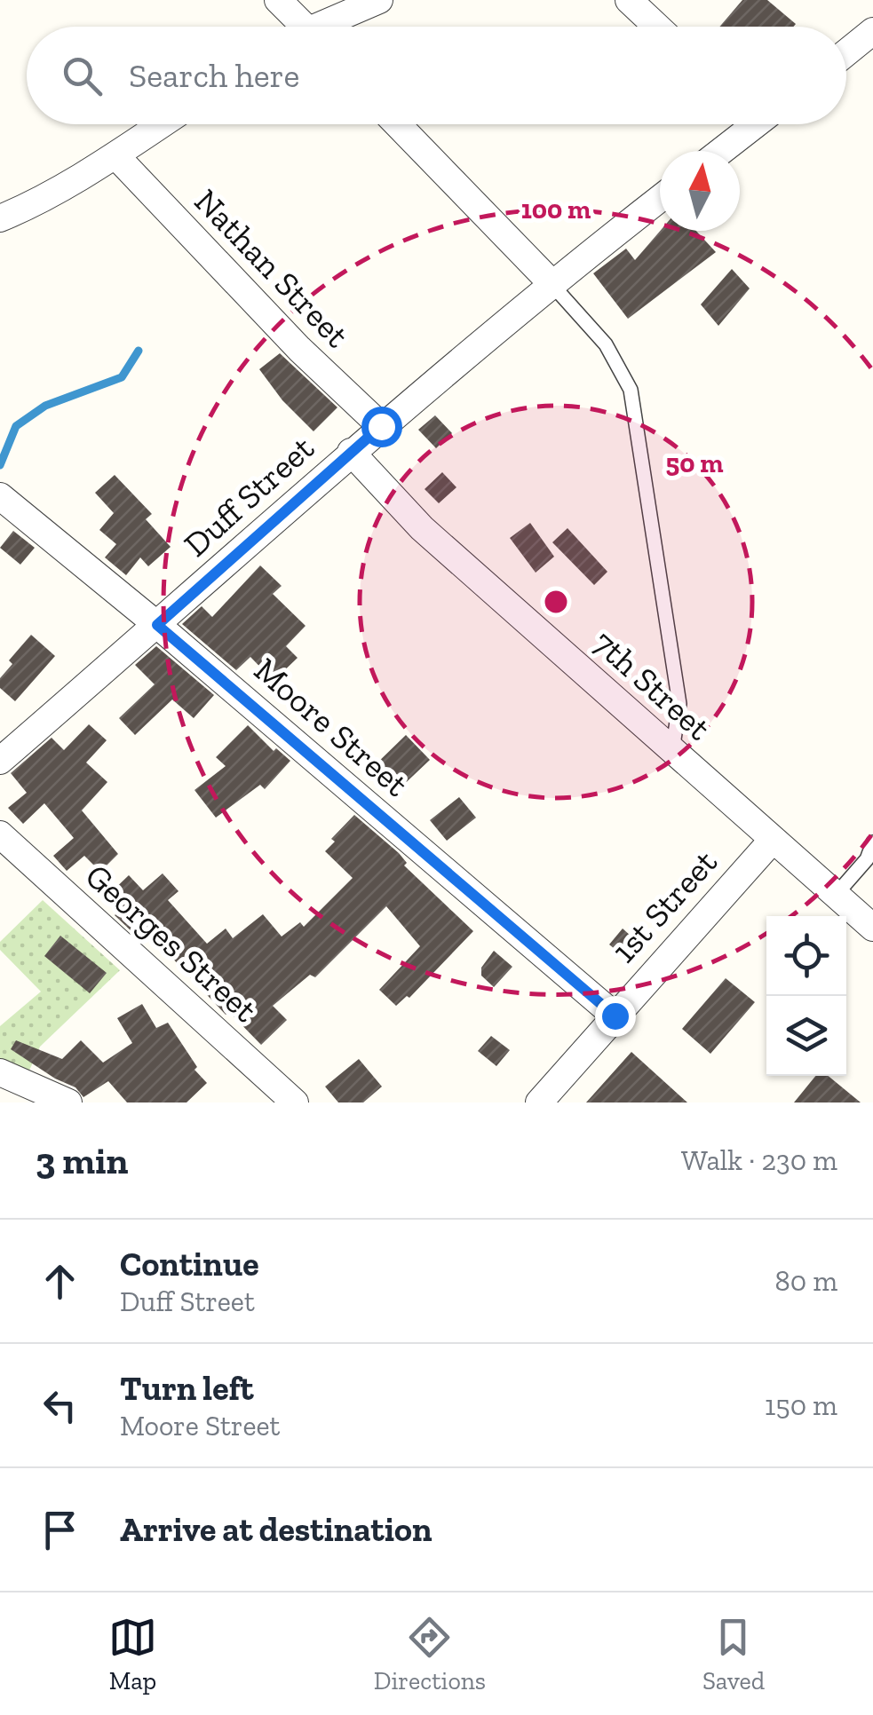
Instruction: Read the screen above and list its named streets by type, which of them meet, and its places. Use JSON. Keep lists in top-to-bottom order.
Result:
{
  "streets": {
    "street": [
      "Nathan Street",
      "Duff Street",
      "7th Street",
      "Moore Street",
      "1st Street",
      "Georges Street"
    ]
  },
  "crossings": [
    ["Nathan Street", "Duff Street"],
    ["Duff Street", "7th Street"],
    ["Duff Street", "Moore Street"],
    ["7th Street", "1st Street"],
    ["Moore Street", "1st Street"]
  ],
  "north": "top",
  "page": {
    "search": "Search here",
    "heading": ["3 min", "Walk · 230 m"],
    "list": [
      ["Continue", "Duff Street", "80 m"],
      ["Turn left", "Moore Street", "150 m"],
      "Arrive at destination"
    ],
    "nav": ["Map", "Directions", "Saved"]
  },
  "rings": ["100 m", "50 m"]
}
